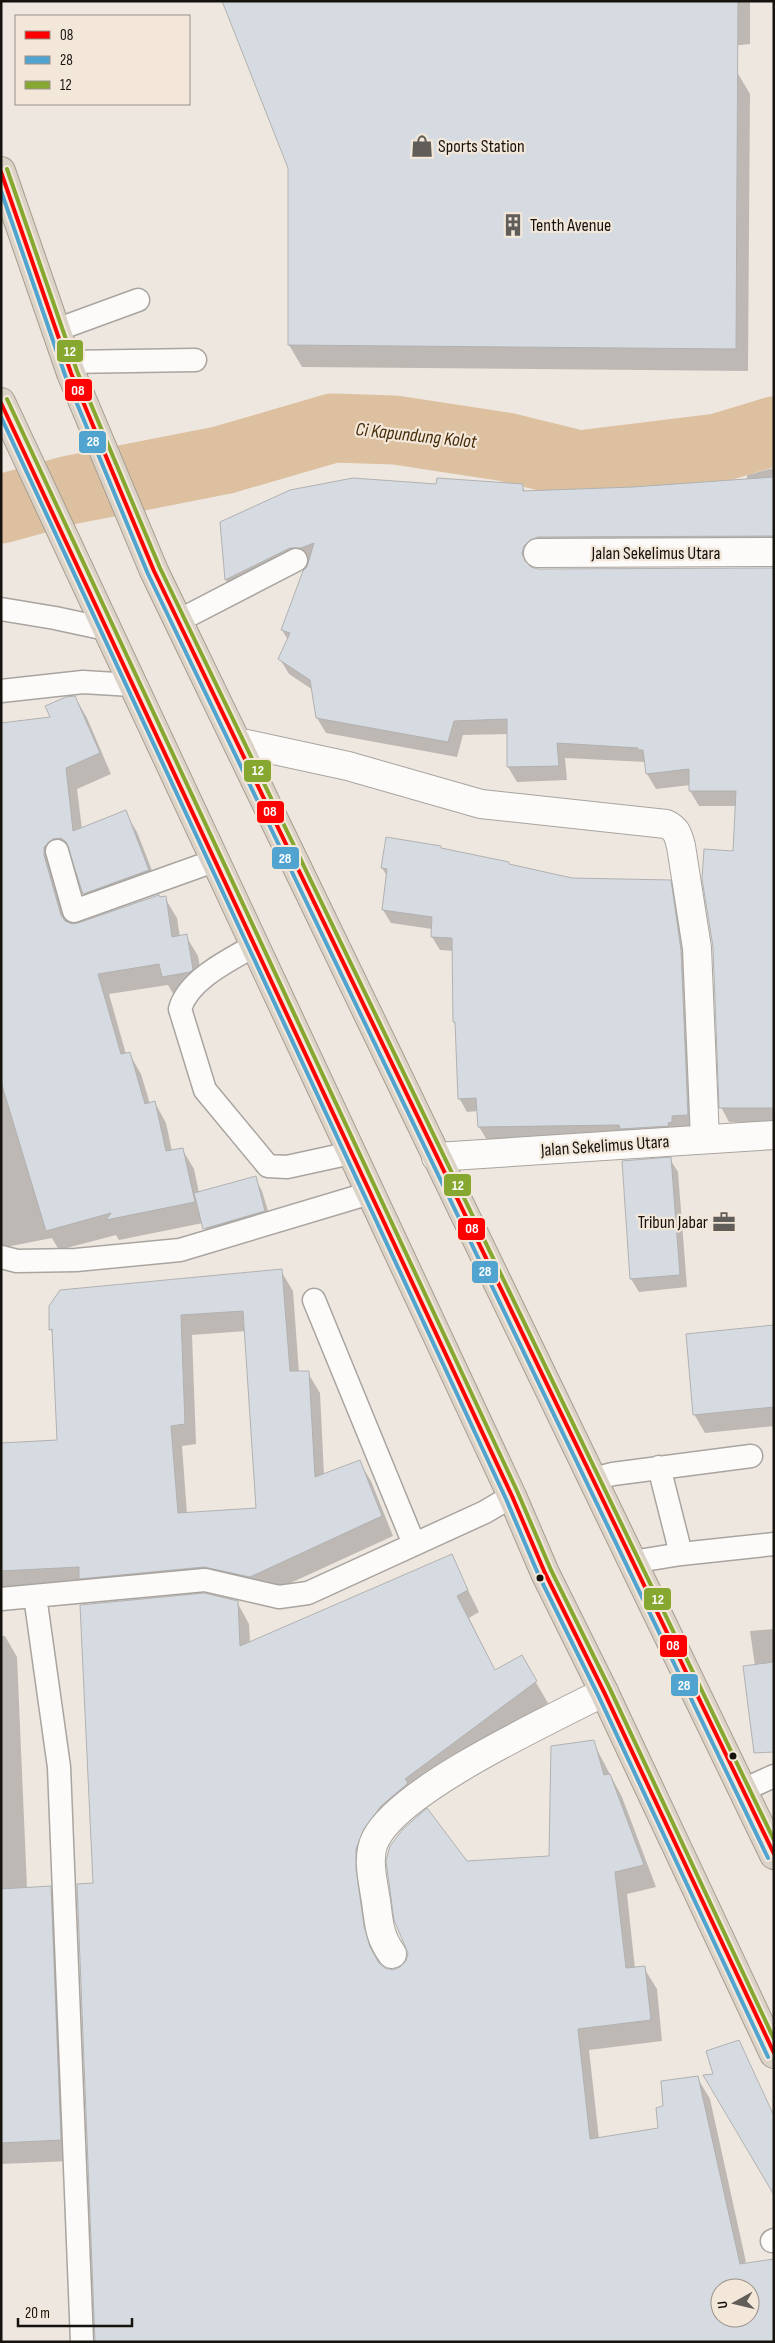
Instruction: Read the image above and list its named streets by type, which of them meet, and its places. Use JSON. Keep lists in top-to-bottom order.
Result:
{
  "streets": {
    "street": ["Jalan Sekelimus Utara"]
  },
  "water": ["Ci Kapundung Kolot"],
  "places": {
    "shop": ["Sports Station"],
    "building": ["Tenth Avenue"],
    "office": ["Tribun Jabar"]
  },
  "lines": ["transit line 12", "transit line 08", "transit line 28"],
  "legend": ["08", "28", "12"],
  "scale_bar": "20 m",
  "north": "left"
}
